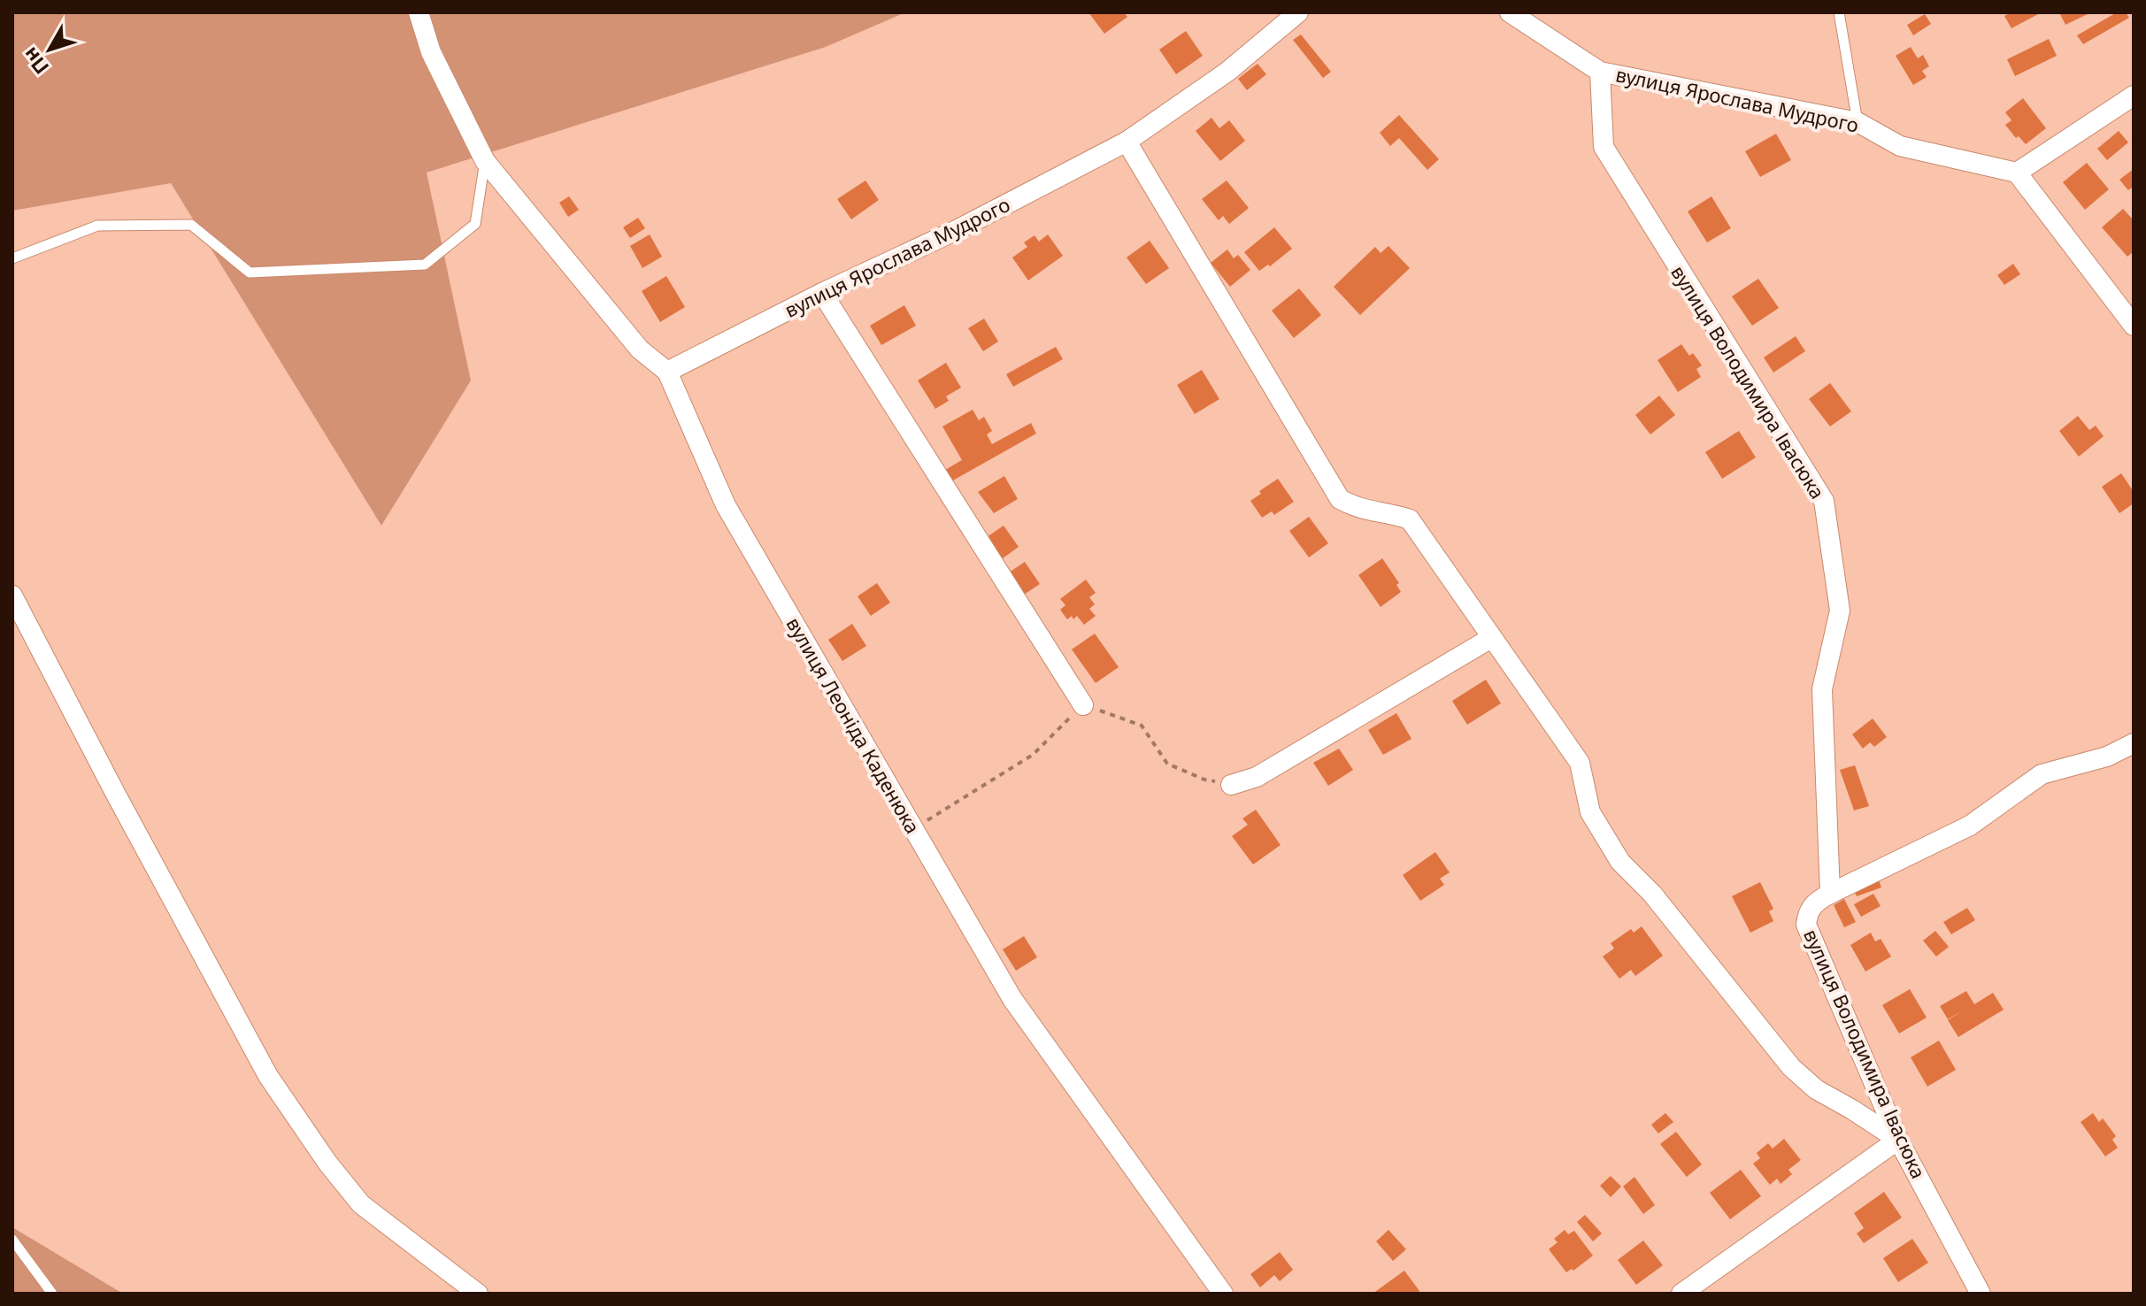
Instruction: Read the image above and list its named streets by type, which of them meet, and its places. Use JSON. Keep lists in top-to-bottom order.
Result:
{
  "streets": {
    "street": ["вулиця Ярослава Мудрого", "вулиця Володимира Івасюка", "вулиця Леоніда Каденюка"]
  },
  "crossings": [
    ["вулиця Ярослава Мудрого", "вулиця Володимира Івасюка"],
    ["вулиця Ярослава Мудрого", "вулиця Леоніда Каденюка"]
  ],
  "north": "bottom left"
}
